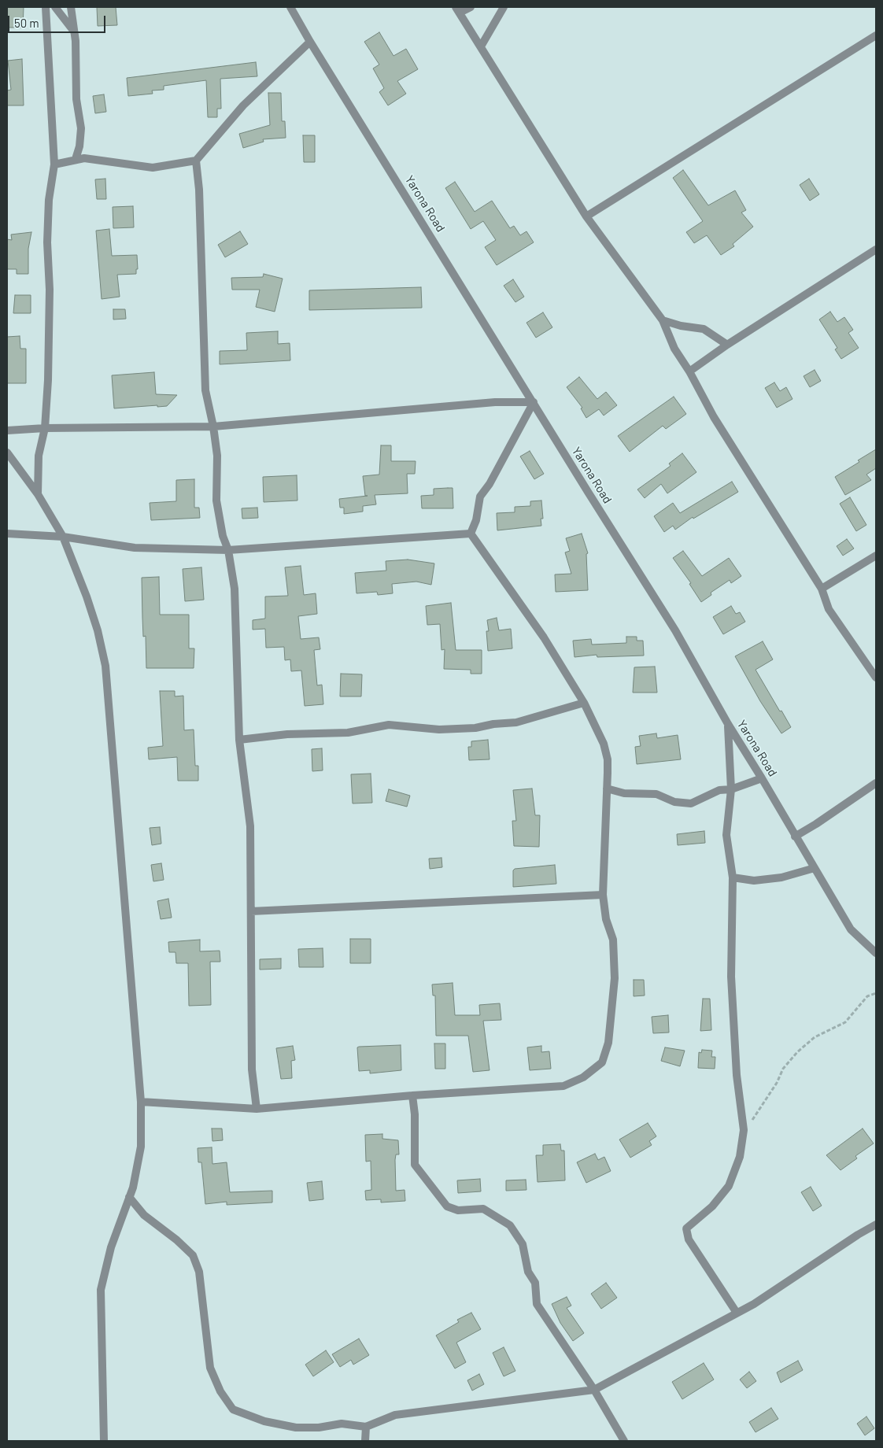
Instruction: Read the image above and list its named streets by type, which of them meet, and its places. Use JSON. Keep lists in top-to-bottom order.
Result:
{
  "streets": {
    "street": ["Yarona Road"]
  },
  "scale_bar": "50 m"
}
